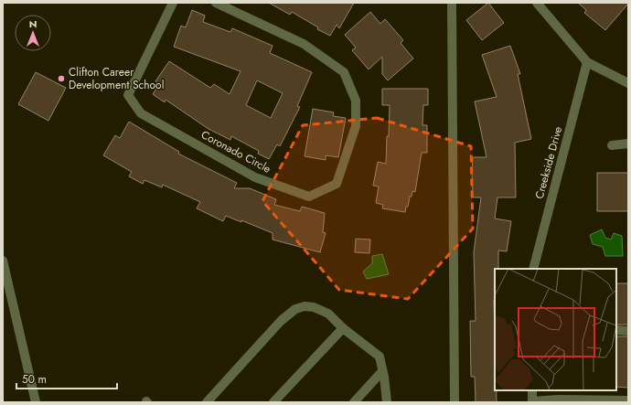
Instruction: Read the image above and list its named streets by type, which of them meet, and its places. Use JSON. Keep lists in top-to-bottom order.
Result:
{
  "streets": {
    "street": ["Coronado Circle", "Creekside Drive"]
  },
  "places": ["Clifton Career Development School"],
  "scale_bar": "50 m",
  "north": "top"
}
